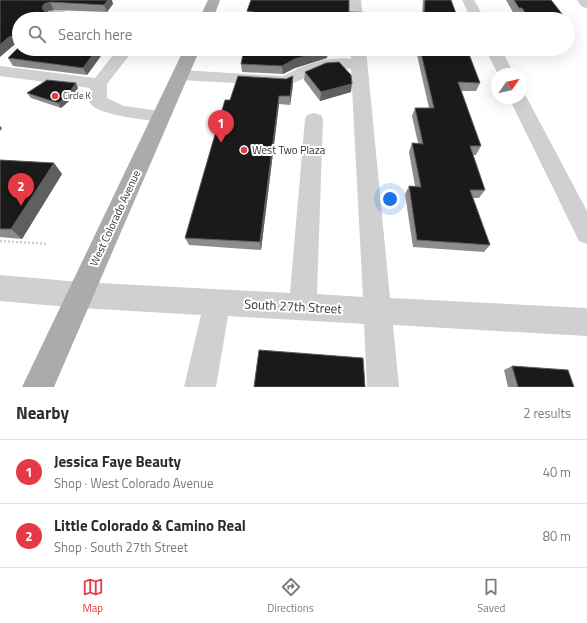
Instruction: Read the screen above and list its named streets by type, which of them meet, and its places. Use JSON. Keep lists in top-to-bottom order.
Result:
{
  "streets": {
    "main road": ["West Colorado Avenue"],
    "street": ["South 27th Street"]
  },
  "crossings": [
    ["West Colorado Avenue", "South 27th Street"]
  ],
  "places": ["Circle K", "West Two Plaza"],
  "north": "top right",
  "page": {
    "search": "Search here",
    "pins": ["1", "2"],
    "heading": ["Nearby", "2 results"],
    "list": [
      {
        "mark": "1",
        "name": "Jessica Faye Beauty",
        "note": "Shop · West Colorado Avenue",
        "value": "40 m"
      },
      {
        "mark": "2",
        "name": "Little Colorado & Camino Real",
        "note": "Shop · South 27th Street",
        "value": "80 m"
      }
    ],
    "nav": ["Map", "Directions", "Saved"]
  }
}
